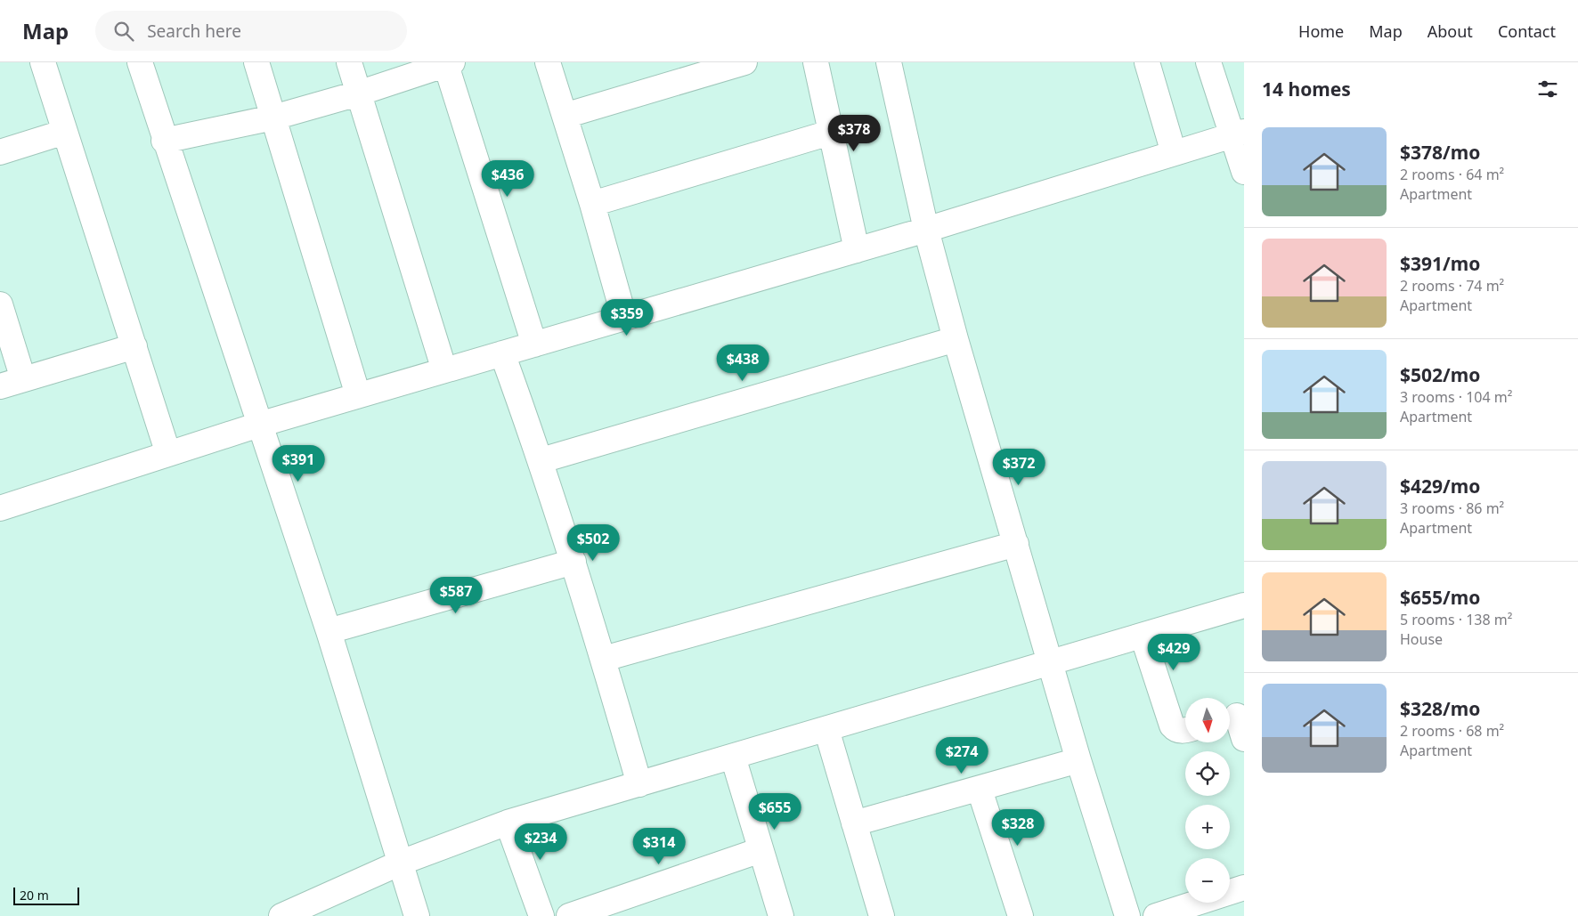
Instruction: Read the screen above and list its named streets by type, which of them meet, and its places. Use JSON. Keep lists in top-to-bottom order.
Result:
{
  "scale_bar": "20 m",
  "north": "bottom",
  "page": {
    "header": "Map",
    "search": "Search here",
    "nav": [
      "Home",
      "Map",
      "About",
      "Contact"
    ],
    "heading": "14 homes",
    "price": [
      "$378",
      "$436",
      "$359",
      "$438",
      "$391",
      "$372",
      "$502",
      "$587",
      "$429",
      "$274",
      "$655",
      "$328",
      "$234",
      "$314"
    ],
    "list": [
      {
        "name": "$378/mo",
        "note": "2 rooms · 64 m² · Apartment"
      },
      {
        "name": "$391/mo",
        "note": "2 rooms · 74 m² · Apartment"
      },
      {
        "name": "$502/mo",
        "note": "3 rooms · 104 m² · Apartment"
      },
      {
        "name": "$429/mo",
        "note": "3 rooms · 86 m² · Apartment"
      },
      {
        "name": "$655/mo",
        "note": "5 rooms · 138 m² · House"
      },
      {
        "name": "$328/mo",
        "note": "2 rooms · 68 m² · Apartment"
      }
    ],
    "map_buttons": ["+", "−"],
    "scale": "20 m"
  }
}
